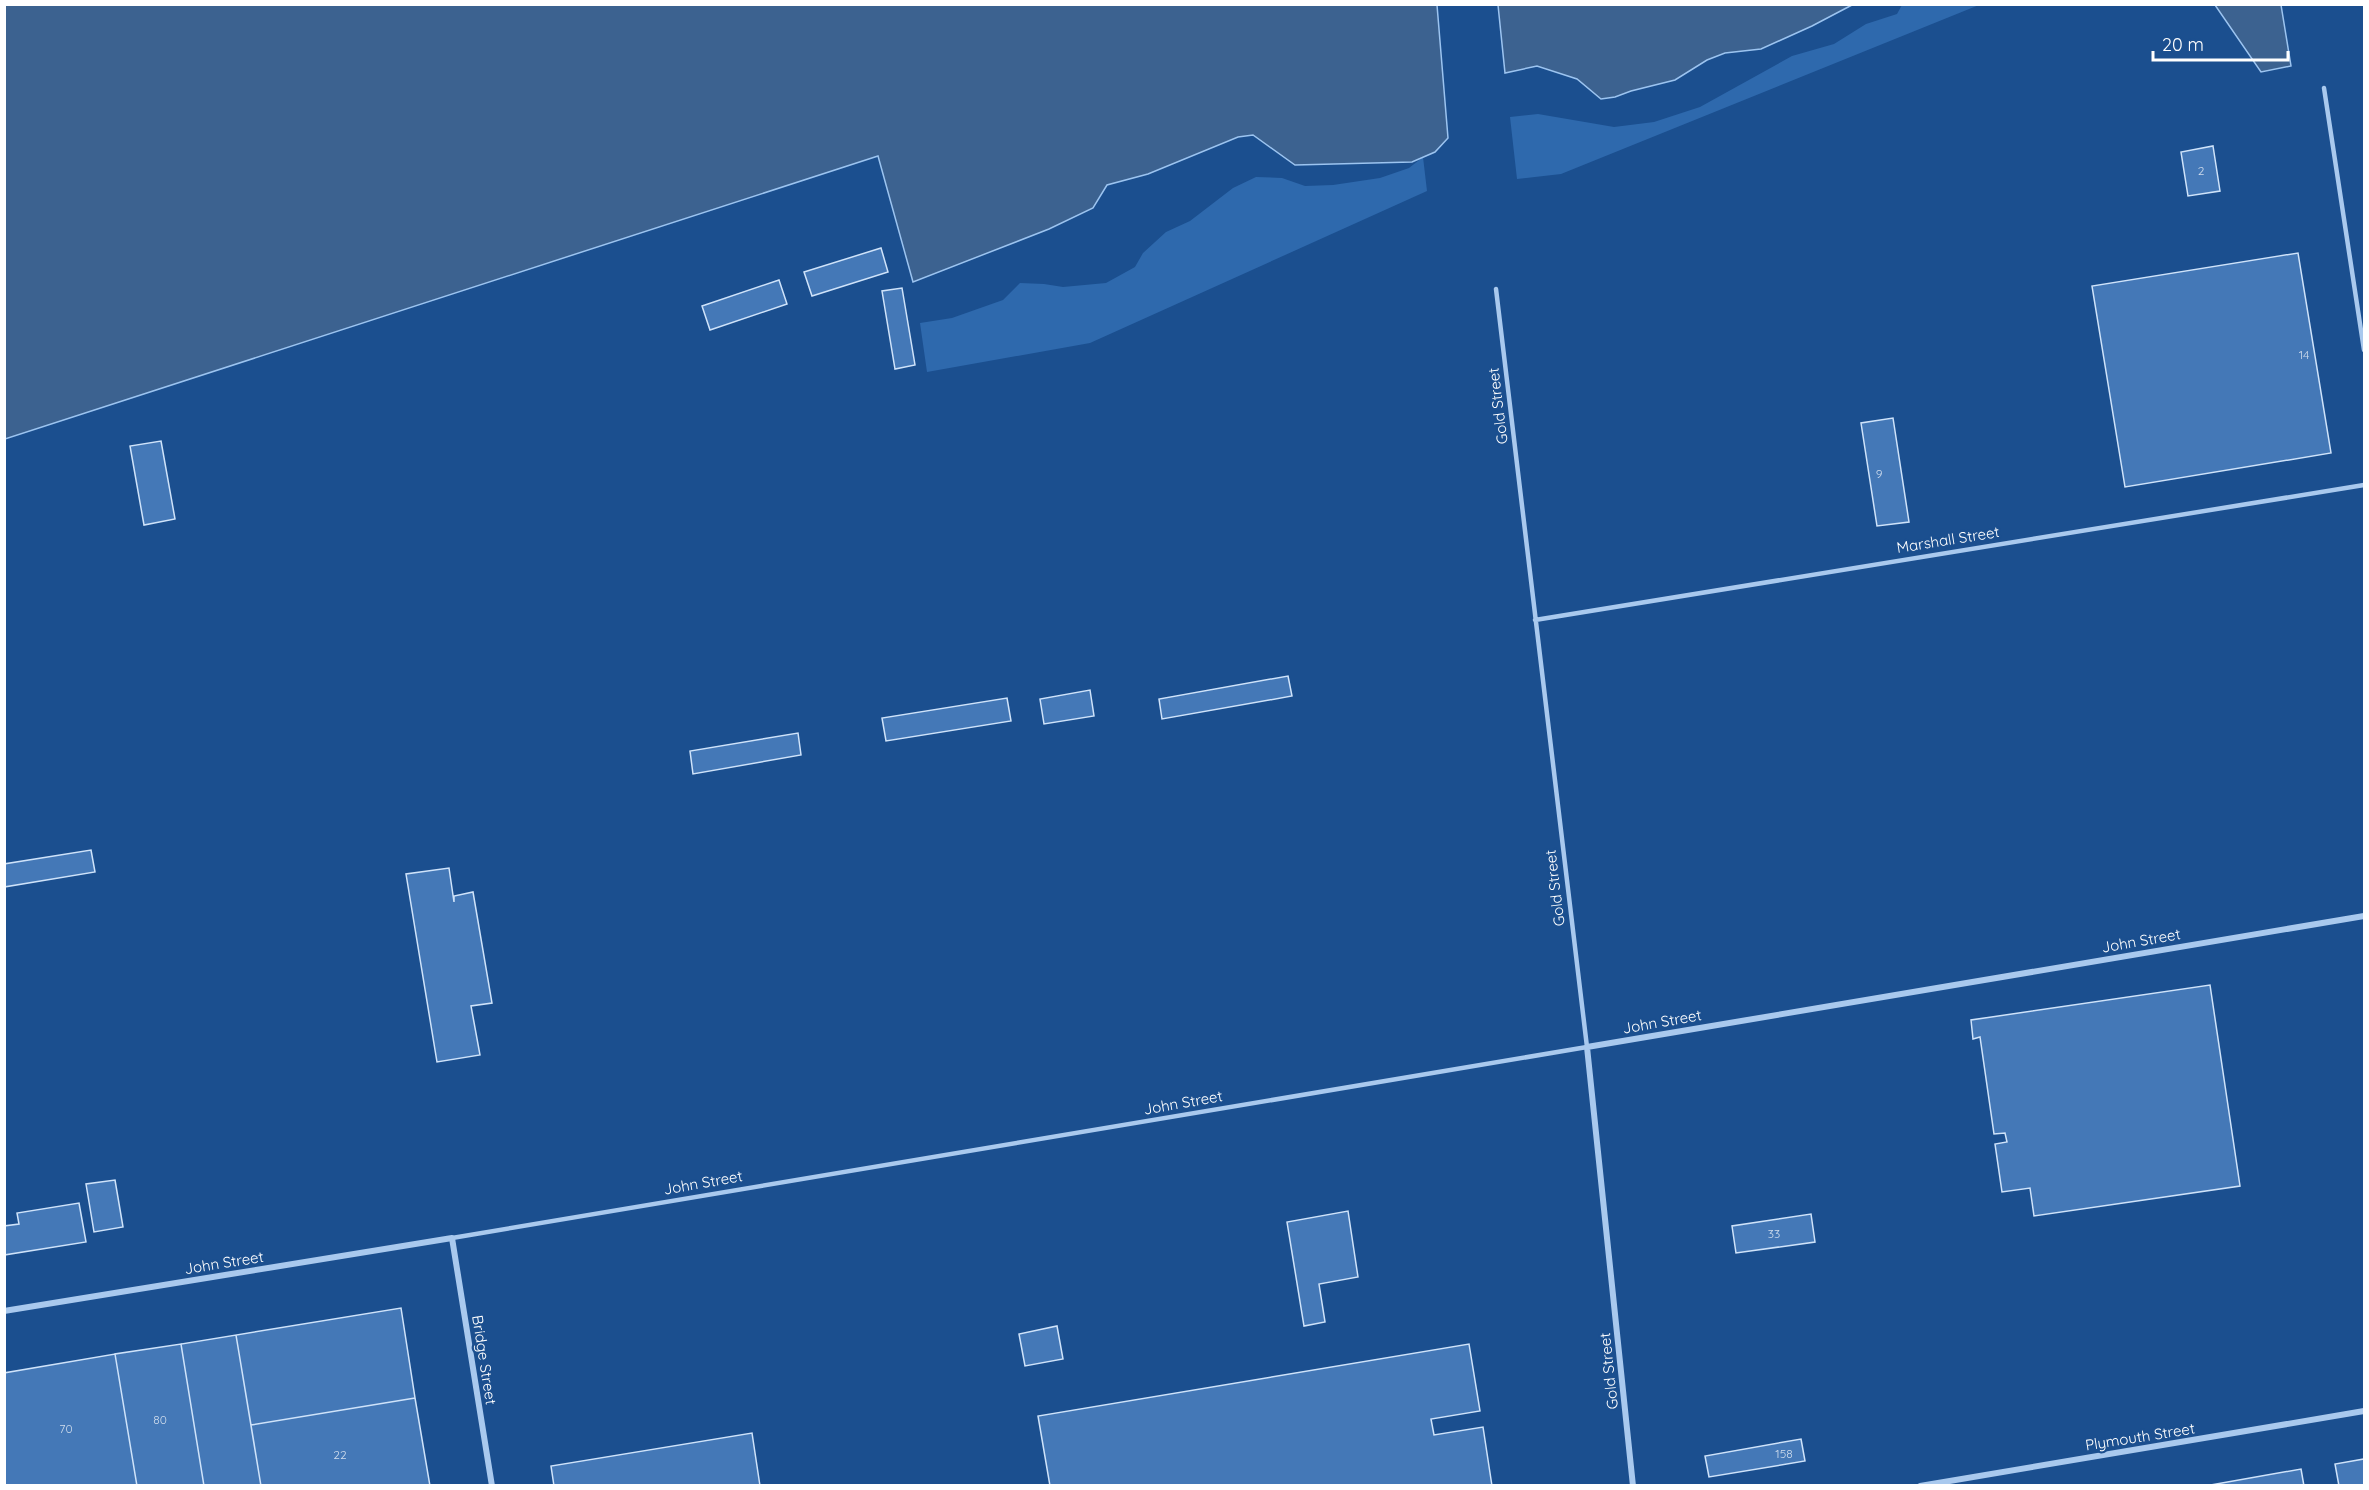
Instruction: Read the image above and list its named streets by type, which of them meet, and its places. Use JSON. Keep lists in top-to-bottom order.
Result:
{
  "streets": {
    "street": [
      "Gold Street",
      "John Street",
      "Bridge Street",
      "Plymouth Street"
    ],
    "lane": ["Marshall Street"]
  },
  "crossings": [
    ["Gold Street", "Marshall Street"],
    ["Gold Street", "John Street"],
    ["John Street", "Bridge Street"]
  ],
  "house_numbers": [
    "2",
    "14",
    "9",
    "33",
    "80",
    "70",
    "158",
    "22"
  ],
  "scale_bar": "20 m"
}
